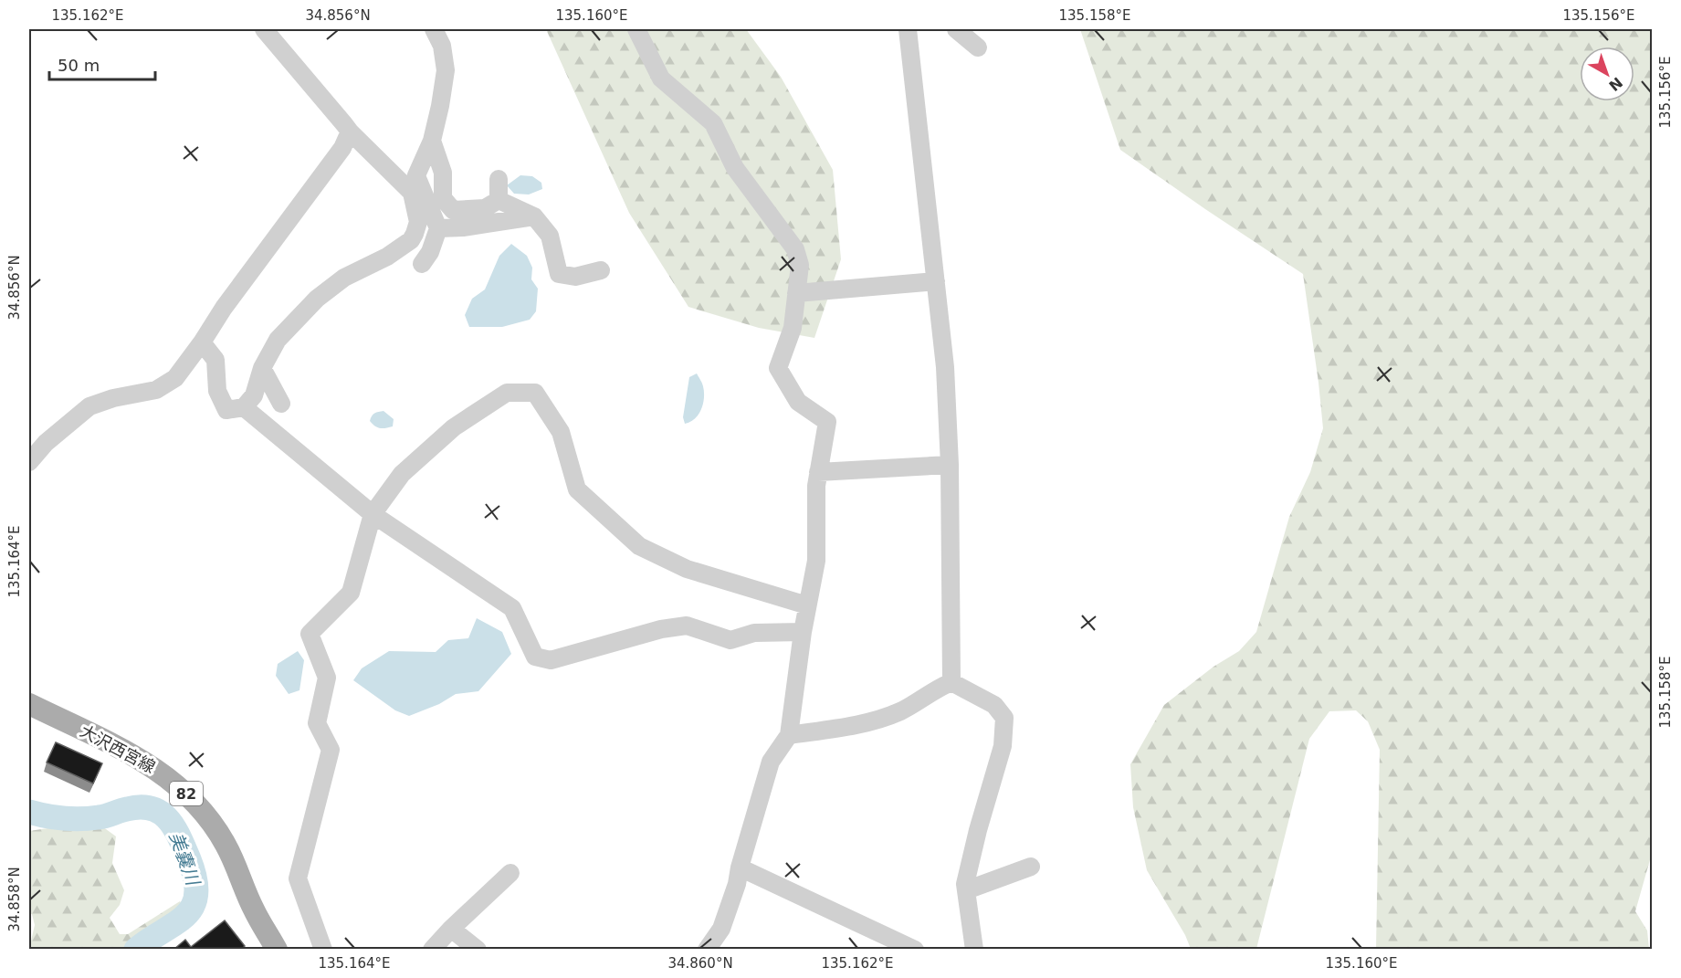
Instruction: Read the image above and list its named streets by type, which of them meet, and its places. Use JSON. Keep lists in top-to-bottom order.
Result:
{
  "streets": {
    "main road": ["大沢西宮線", "82"]
  },
  "water": ["美嚢川"],
  "scale_bar": "50 m",
  "north": "bottom right",
  "coordinates": [
    "135.162°E",
    "34.856°N",
    "135.160°E",
    "135.158°E",
    "135.156°E",
    "135.164°E",
    "34.858°N",
    "34.860°N"
  ]
}
